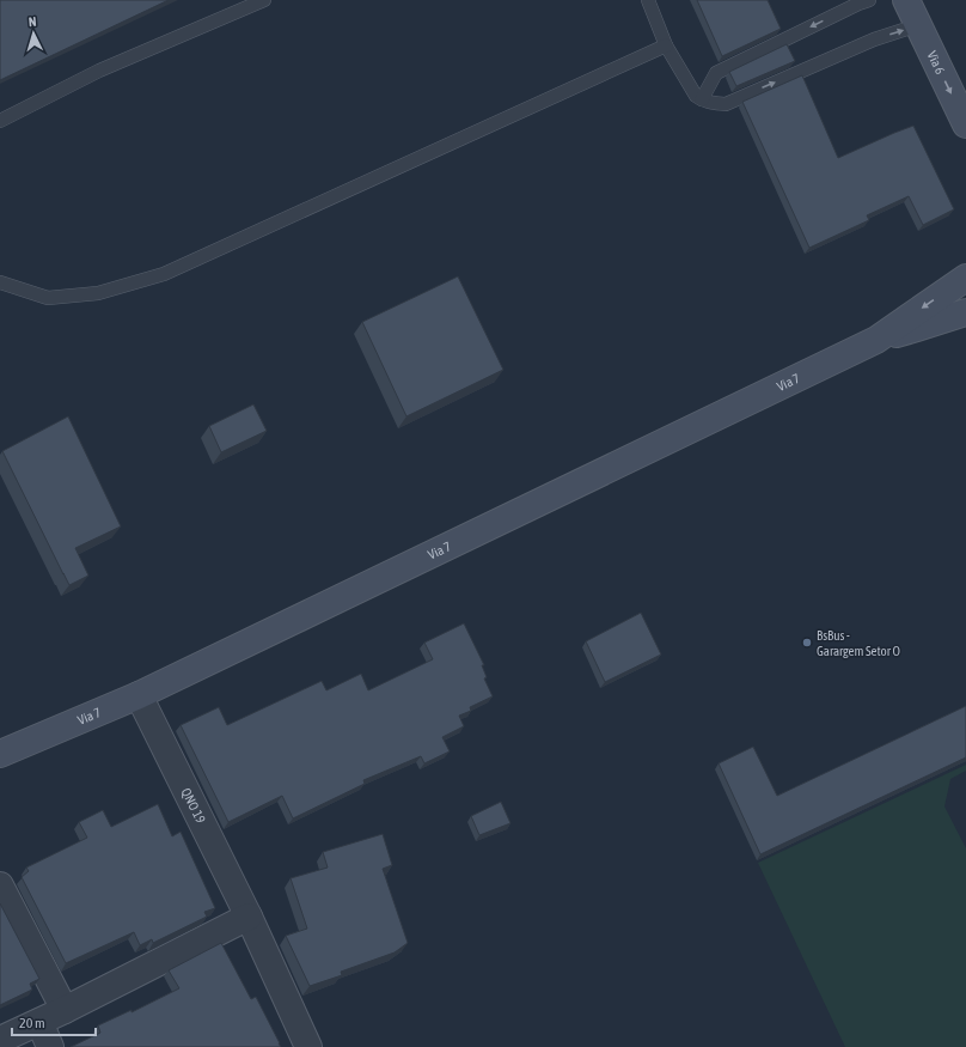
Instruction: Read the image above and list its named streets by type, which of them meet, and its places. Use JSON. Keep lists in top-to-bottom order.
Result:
{
  "streets": {
    "main road": ["Via 6", "Via 7"],
    "street": ["QNO 19"]
  },
  "crossings": [
    ["Via 7", "QNO 19"]
  ],
  "one_way": ["Via 6"],
  "places": ["BsBus - Garargem Setor O"],
  "scale_bar": "20 m",
  "north": "top"
}
